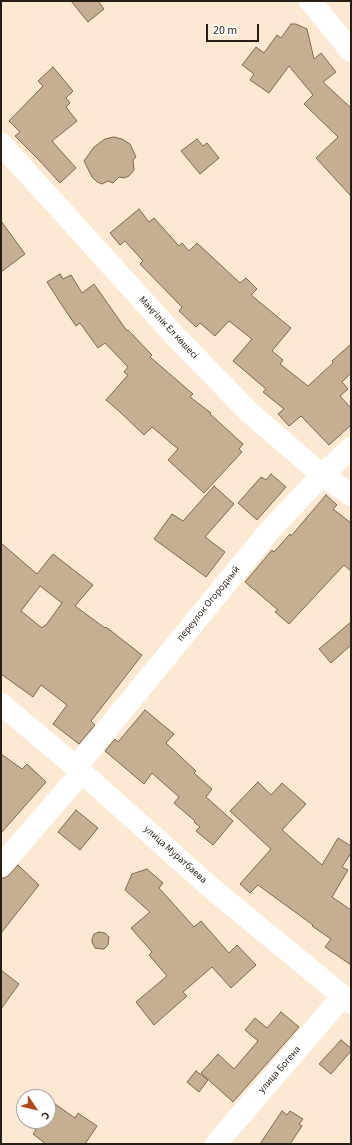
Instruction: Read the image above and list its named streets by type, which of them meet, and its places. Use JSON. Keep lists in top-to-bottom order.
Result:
{
  "streets": {
    "street": [
      "Мәңгілік Ел көшесі",
      "переулок Огородный",
      "улица Муратбаева",
      "улица Богена"
    ]
  },
  "crossings": [
    ["Мәңгілік Ел көшесі", "переулок Огородный"],
    ["переулок Огородный", "улица Муратбаева"],
    ["улица Муратбаева", "улица Богена"]
  ],
  "scale_bar": "20 m",
  "north": "bottom right"
}
